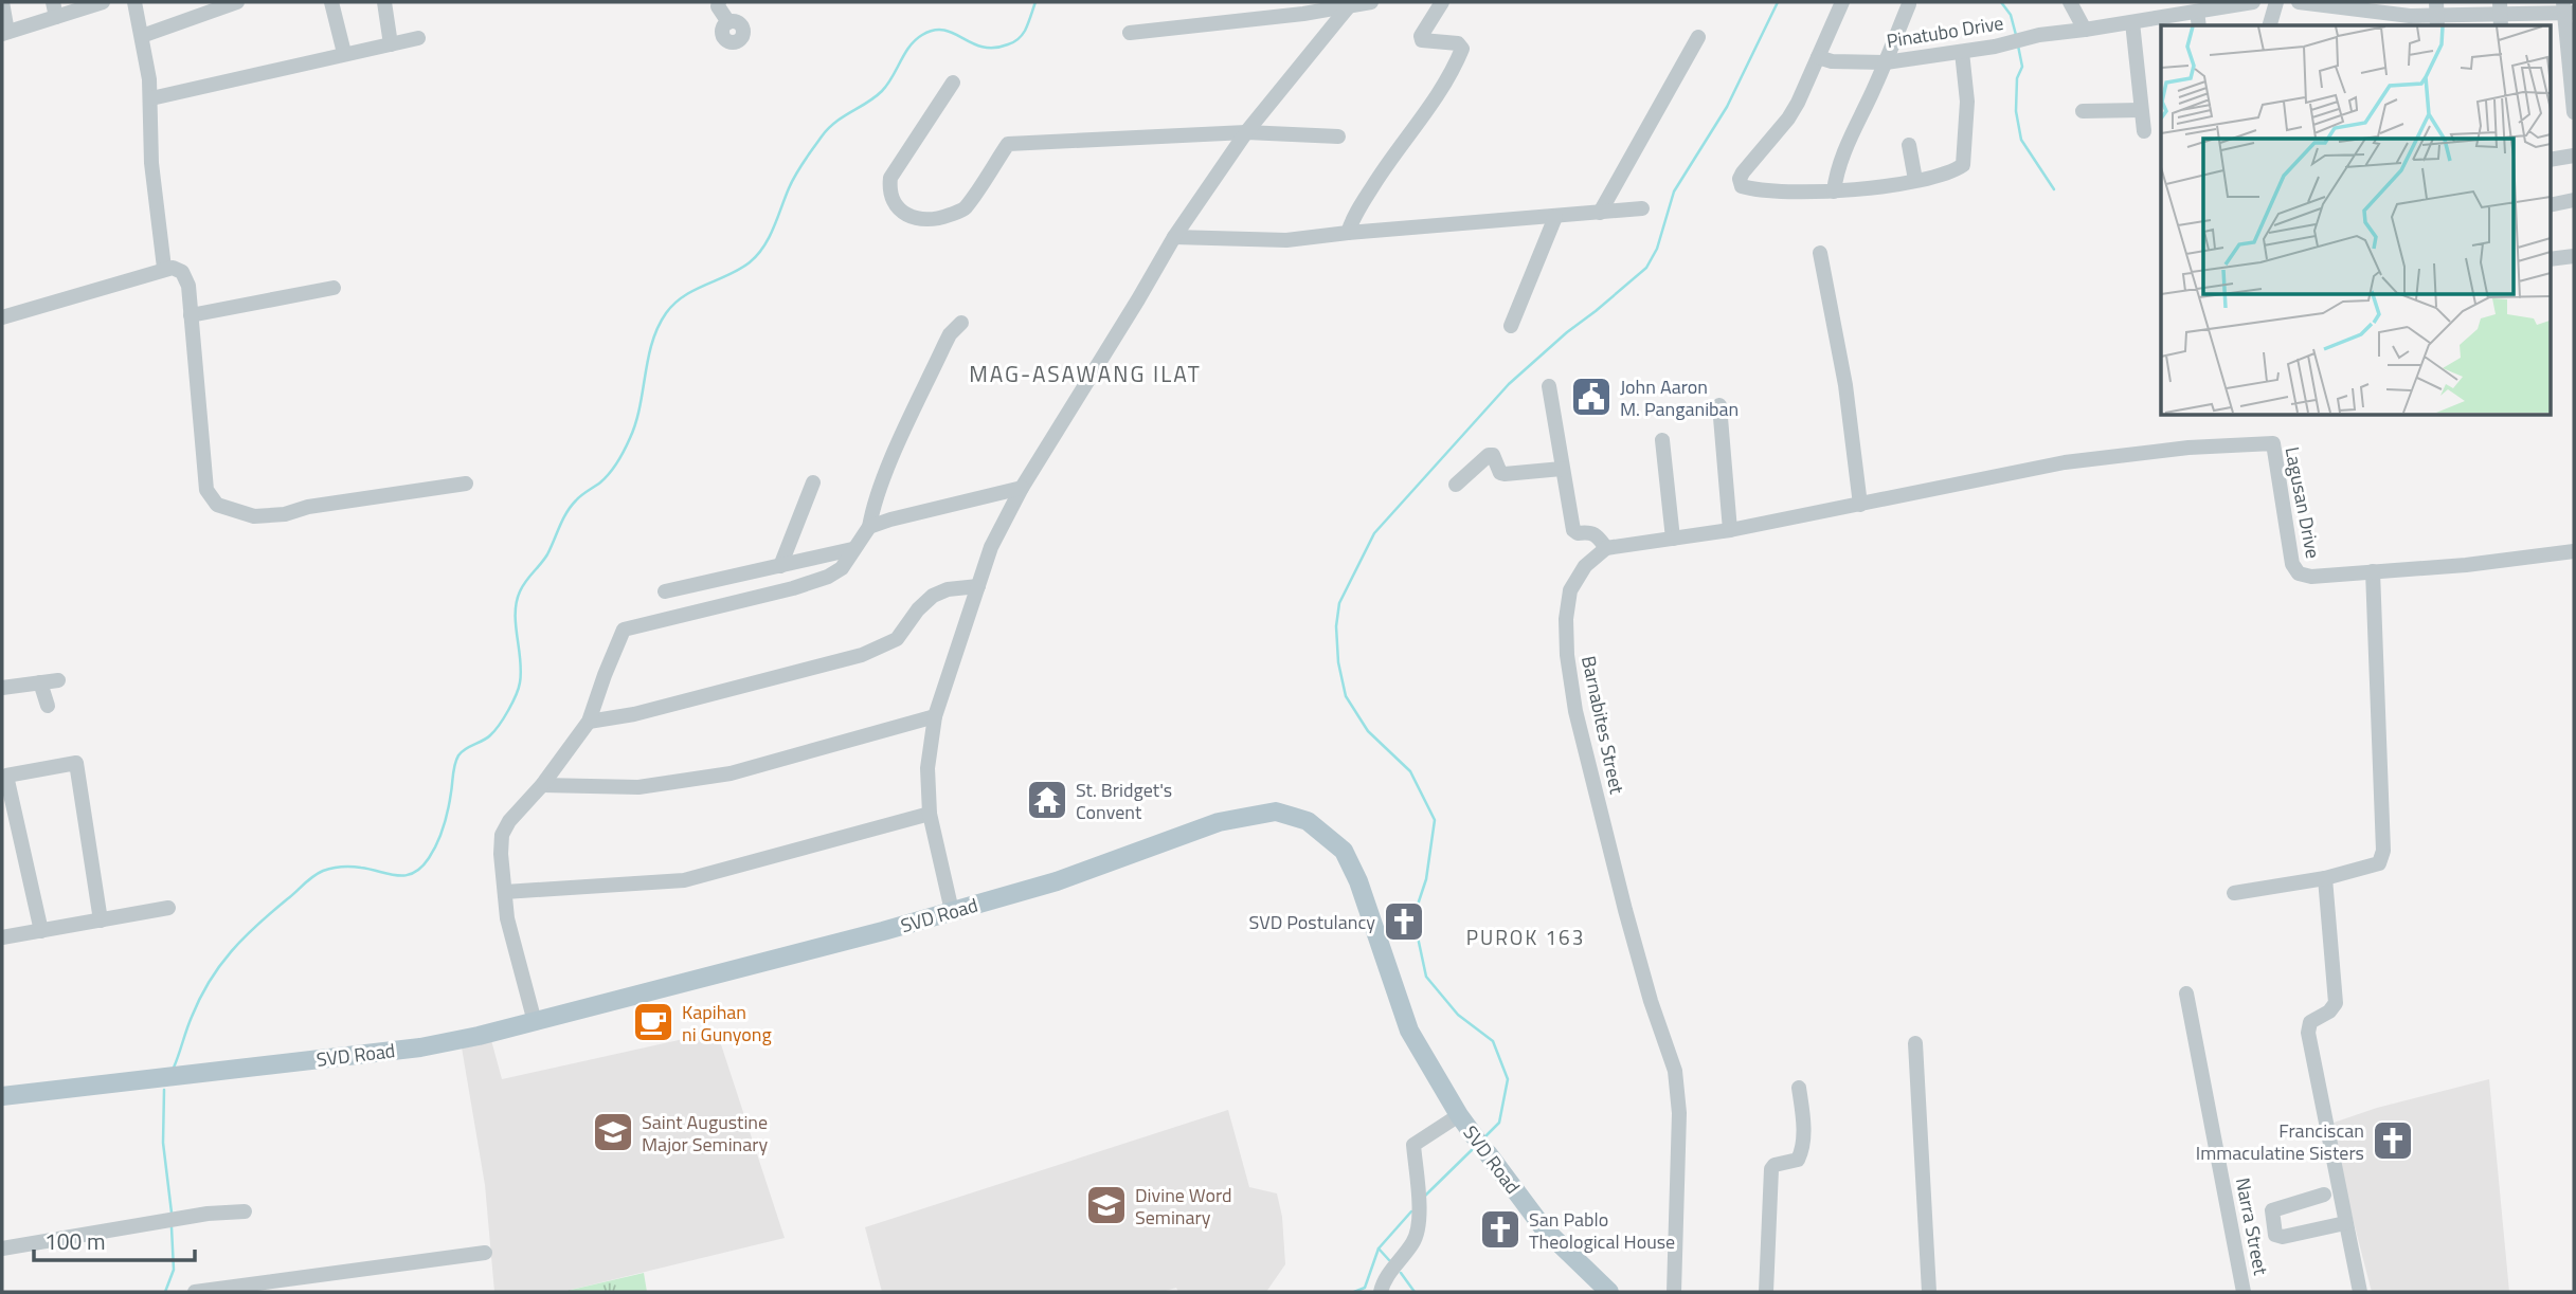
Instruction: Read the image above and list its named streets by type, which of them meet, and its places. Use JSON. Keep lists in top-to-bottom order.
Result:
{
  "streets": {
    "main road": ["SVD Road"],
    "street": [
      "Pinatubo Drive",
      "Lagusan Drive",
      "Barnabites Street",
      "Narra Street"
    ]
  },
  "districts": ["MAG-ASAWANG ILAT", "PUROK 163"],
  "places": {
    "public building": ["John Aaron M. Panganiban"],
    "temple": ["St. Bridget's Convent"],
    "church": ["SVD Postulancy", "Franciscan Immaculatine Sisters", "San Pablo Theological House"],
    "cafe": ["Kapihan ni Gunyong"],
    "school or university": ["Saint Augustine Major Seminary", "Divine Word Seminary"]
  },
  "scale_bar": "100 m"
}
